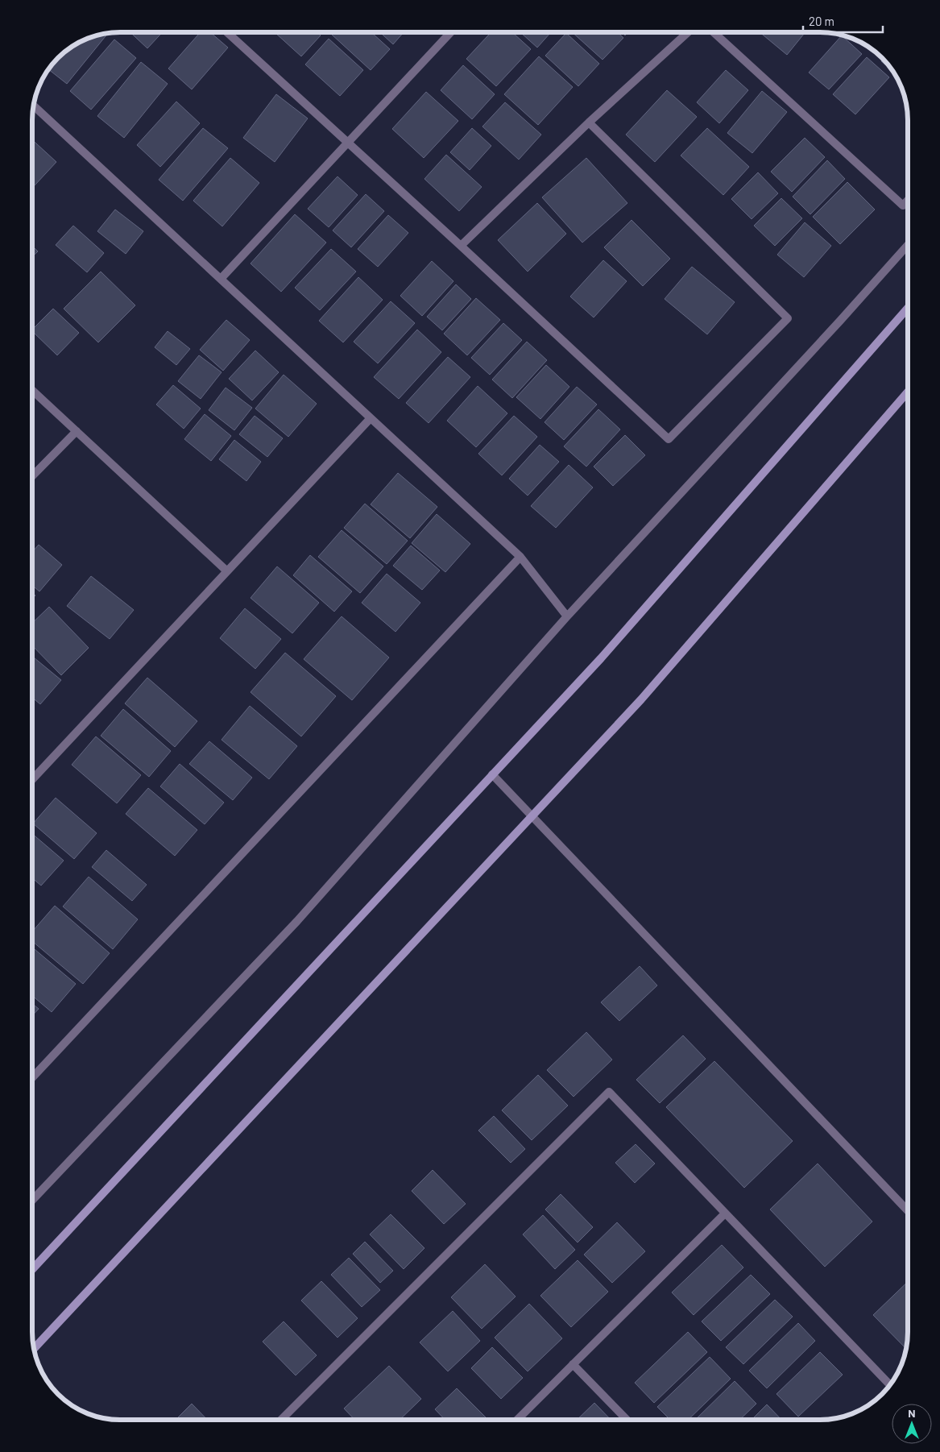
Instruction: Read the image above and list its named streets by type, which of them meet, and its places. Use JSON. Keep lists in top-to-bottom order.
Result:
{
  "scale_bar": "20 m",
  "north": "top"
}
